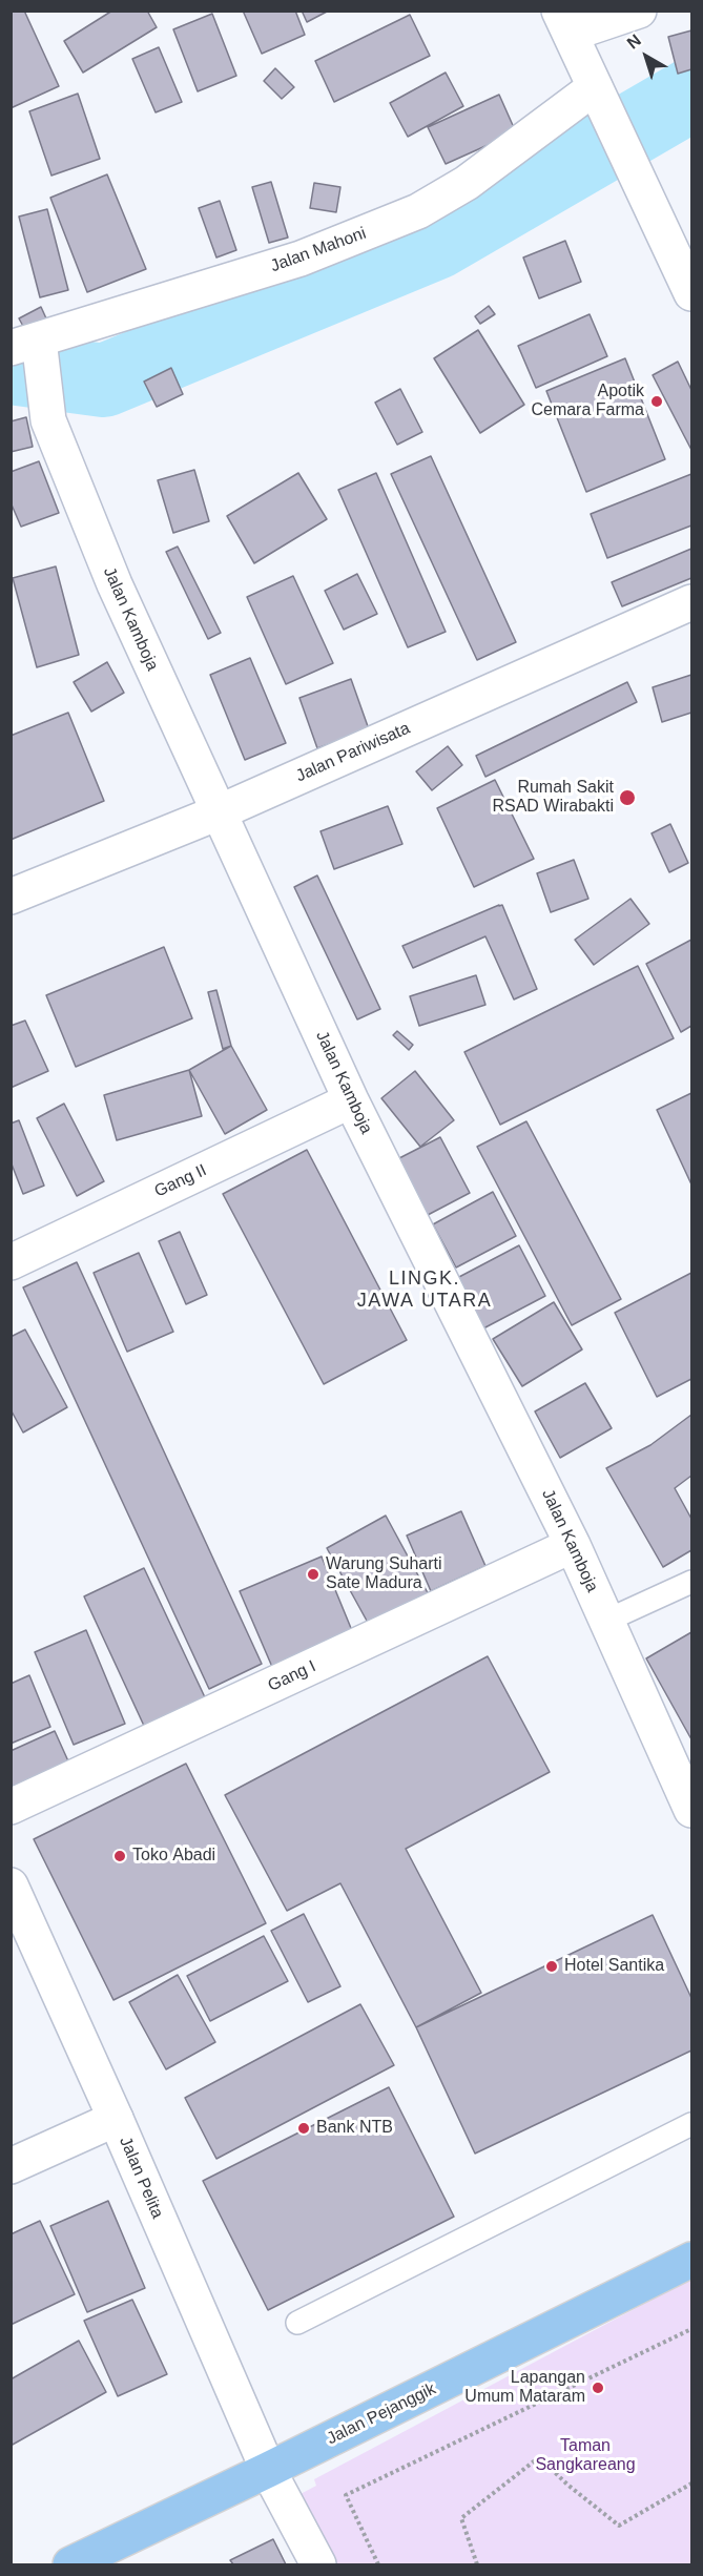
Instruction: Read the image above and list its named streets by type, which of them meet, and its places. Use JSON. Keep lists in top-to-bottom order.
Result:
{
  "streets": {
    "main road": ["Jalan Pejanggik"],
    "street": [
      "Jalan Mahoni",
      "Jalan Kamboja",
      "Jalan Pariwisata",
      "Gang II",
      "Gang I",
      "Jalan Pelita"
    ]
  },
  "crossings": [
    ["Jalan Mahoni", "Jalan Kamboja"],
    ["Jalan Kamboja", "Jalan Pariwisata"],
    ["Jalan Kamboja", "Gang II"],
    ["Jalan Kamboja", "Gang I"],
    ["Jalan Pelita", "Jalan Pejanggik"]
  ],
  "districts": ["LINGK. JAWA UTARA"],
  "parks": ["Taman Sangkareang"],
  "places": [
    "Apotik Cemara Farma",
    "Rumah Sakit RSAD Wirabakti",
    "Warung Suharti Sate Madura",
    "Toko Abadi",
    "Hotel Santika",
    "Bank NTB",
    "Lapangan Umum Mataram"
  ],
  "north": "top left"
}
